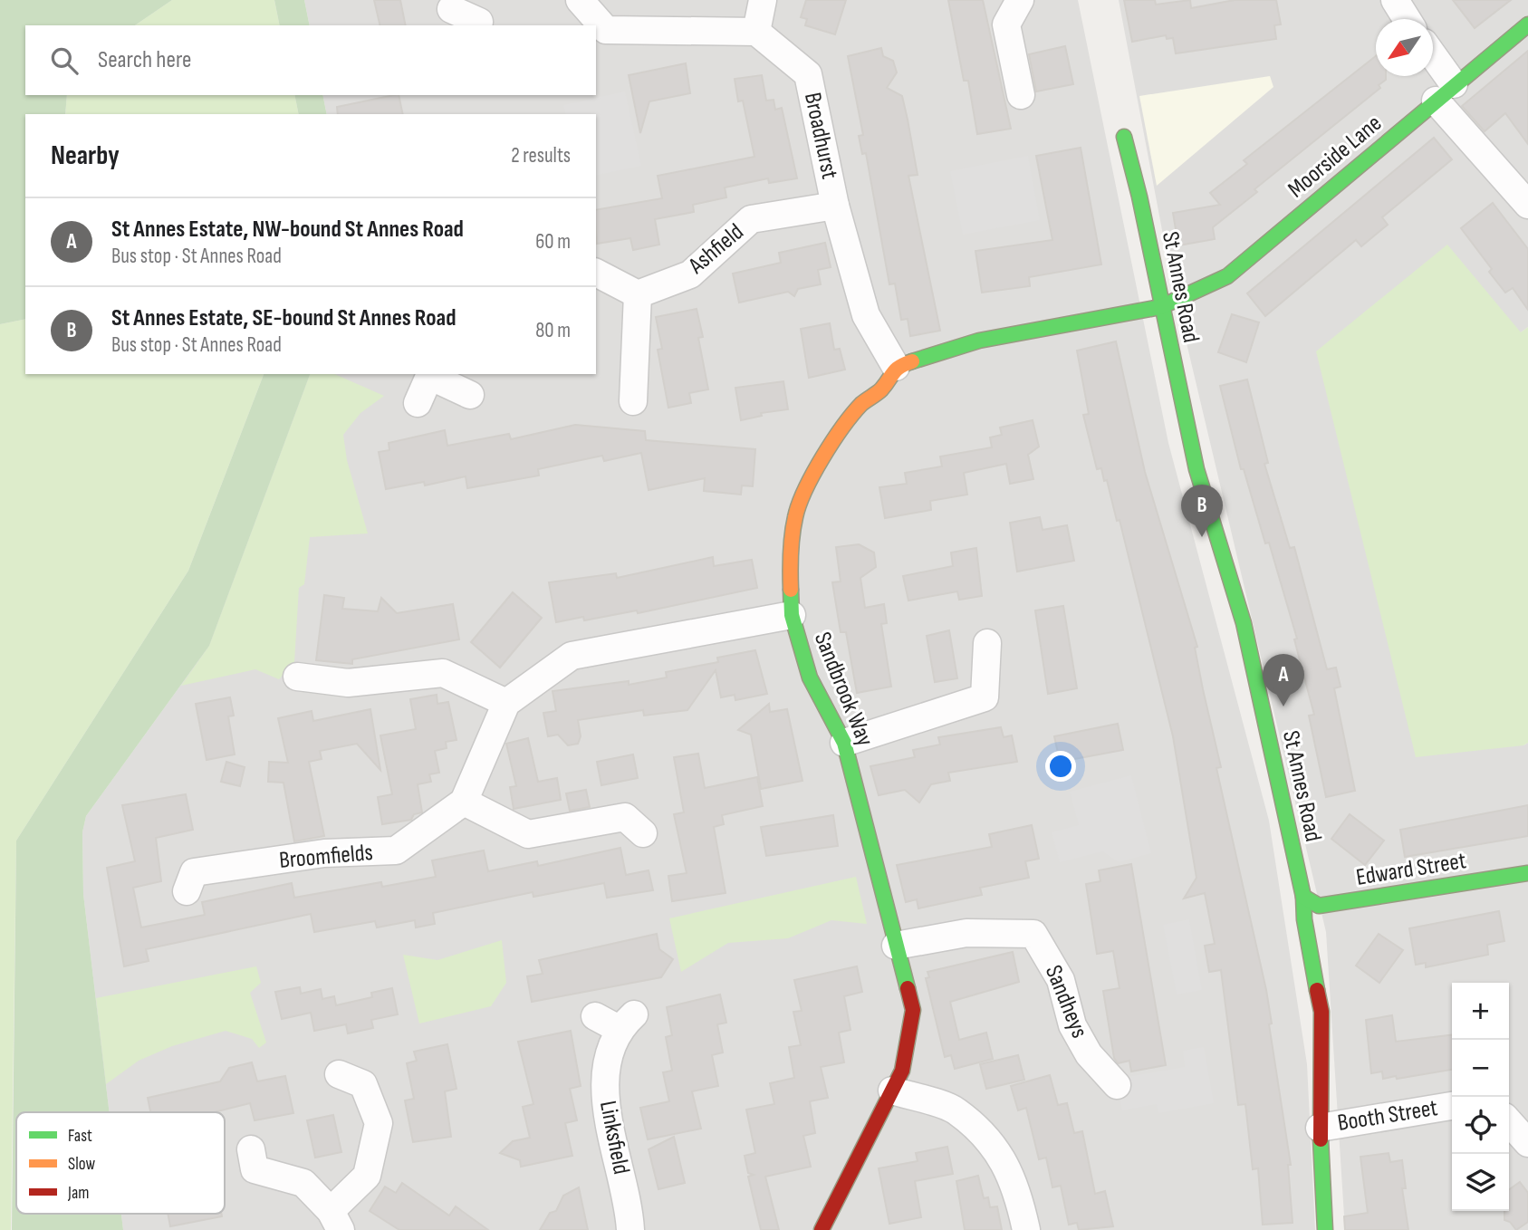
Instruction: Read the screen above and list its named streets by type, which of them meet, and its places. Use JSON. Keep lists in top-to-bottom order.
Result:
{
  "streets": {
    "street": [
      "Broadhurst",
      "Moorside Lane",
      "Ashfield",
      "St Annes Road",
      "Sandbrook Way",
      "Broomfields",
      "Edward Street",
      "Sandheys",
      "Booth Street",
      "Linksfield"
    ]
  },
  "crossings": [
    ["Broadhurst", "Ashfield"],
    ["Broadhurst", "Sandbrook Way"],
    ["Moorside Lane", "St Annes Road"],
    ["St Annes Road", "Edward Street"],
    ["St Annes Road", "Booth Street"],
    ["Sandbrook Way", "Sandheys"]
  ],
  "legend": ["Fast", "Slow", "Jam"],
  "north": "bottom left",
  "page": {
    "search": "Search here",
    "heading": ["Nearby", "2 results"],
    "list": [
      {
        "mark": "A",
        "name": "St Annes Estate, NW-bound St Annes Road",
        "note": "Bus stop · St Annes Road",
        "value": "60 m"
      },
      {
        "mark": "B",
        "name": "St Annes Estate, SE-bound St Annes Road",
        "note": "Bus stop · St Annes Road",
        "value": "80 m"
      }
    ],
    "pins": ["B", "A"],
    "map_buttons": ["+", "−"]
  }
}
